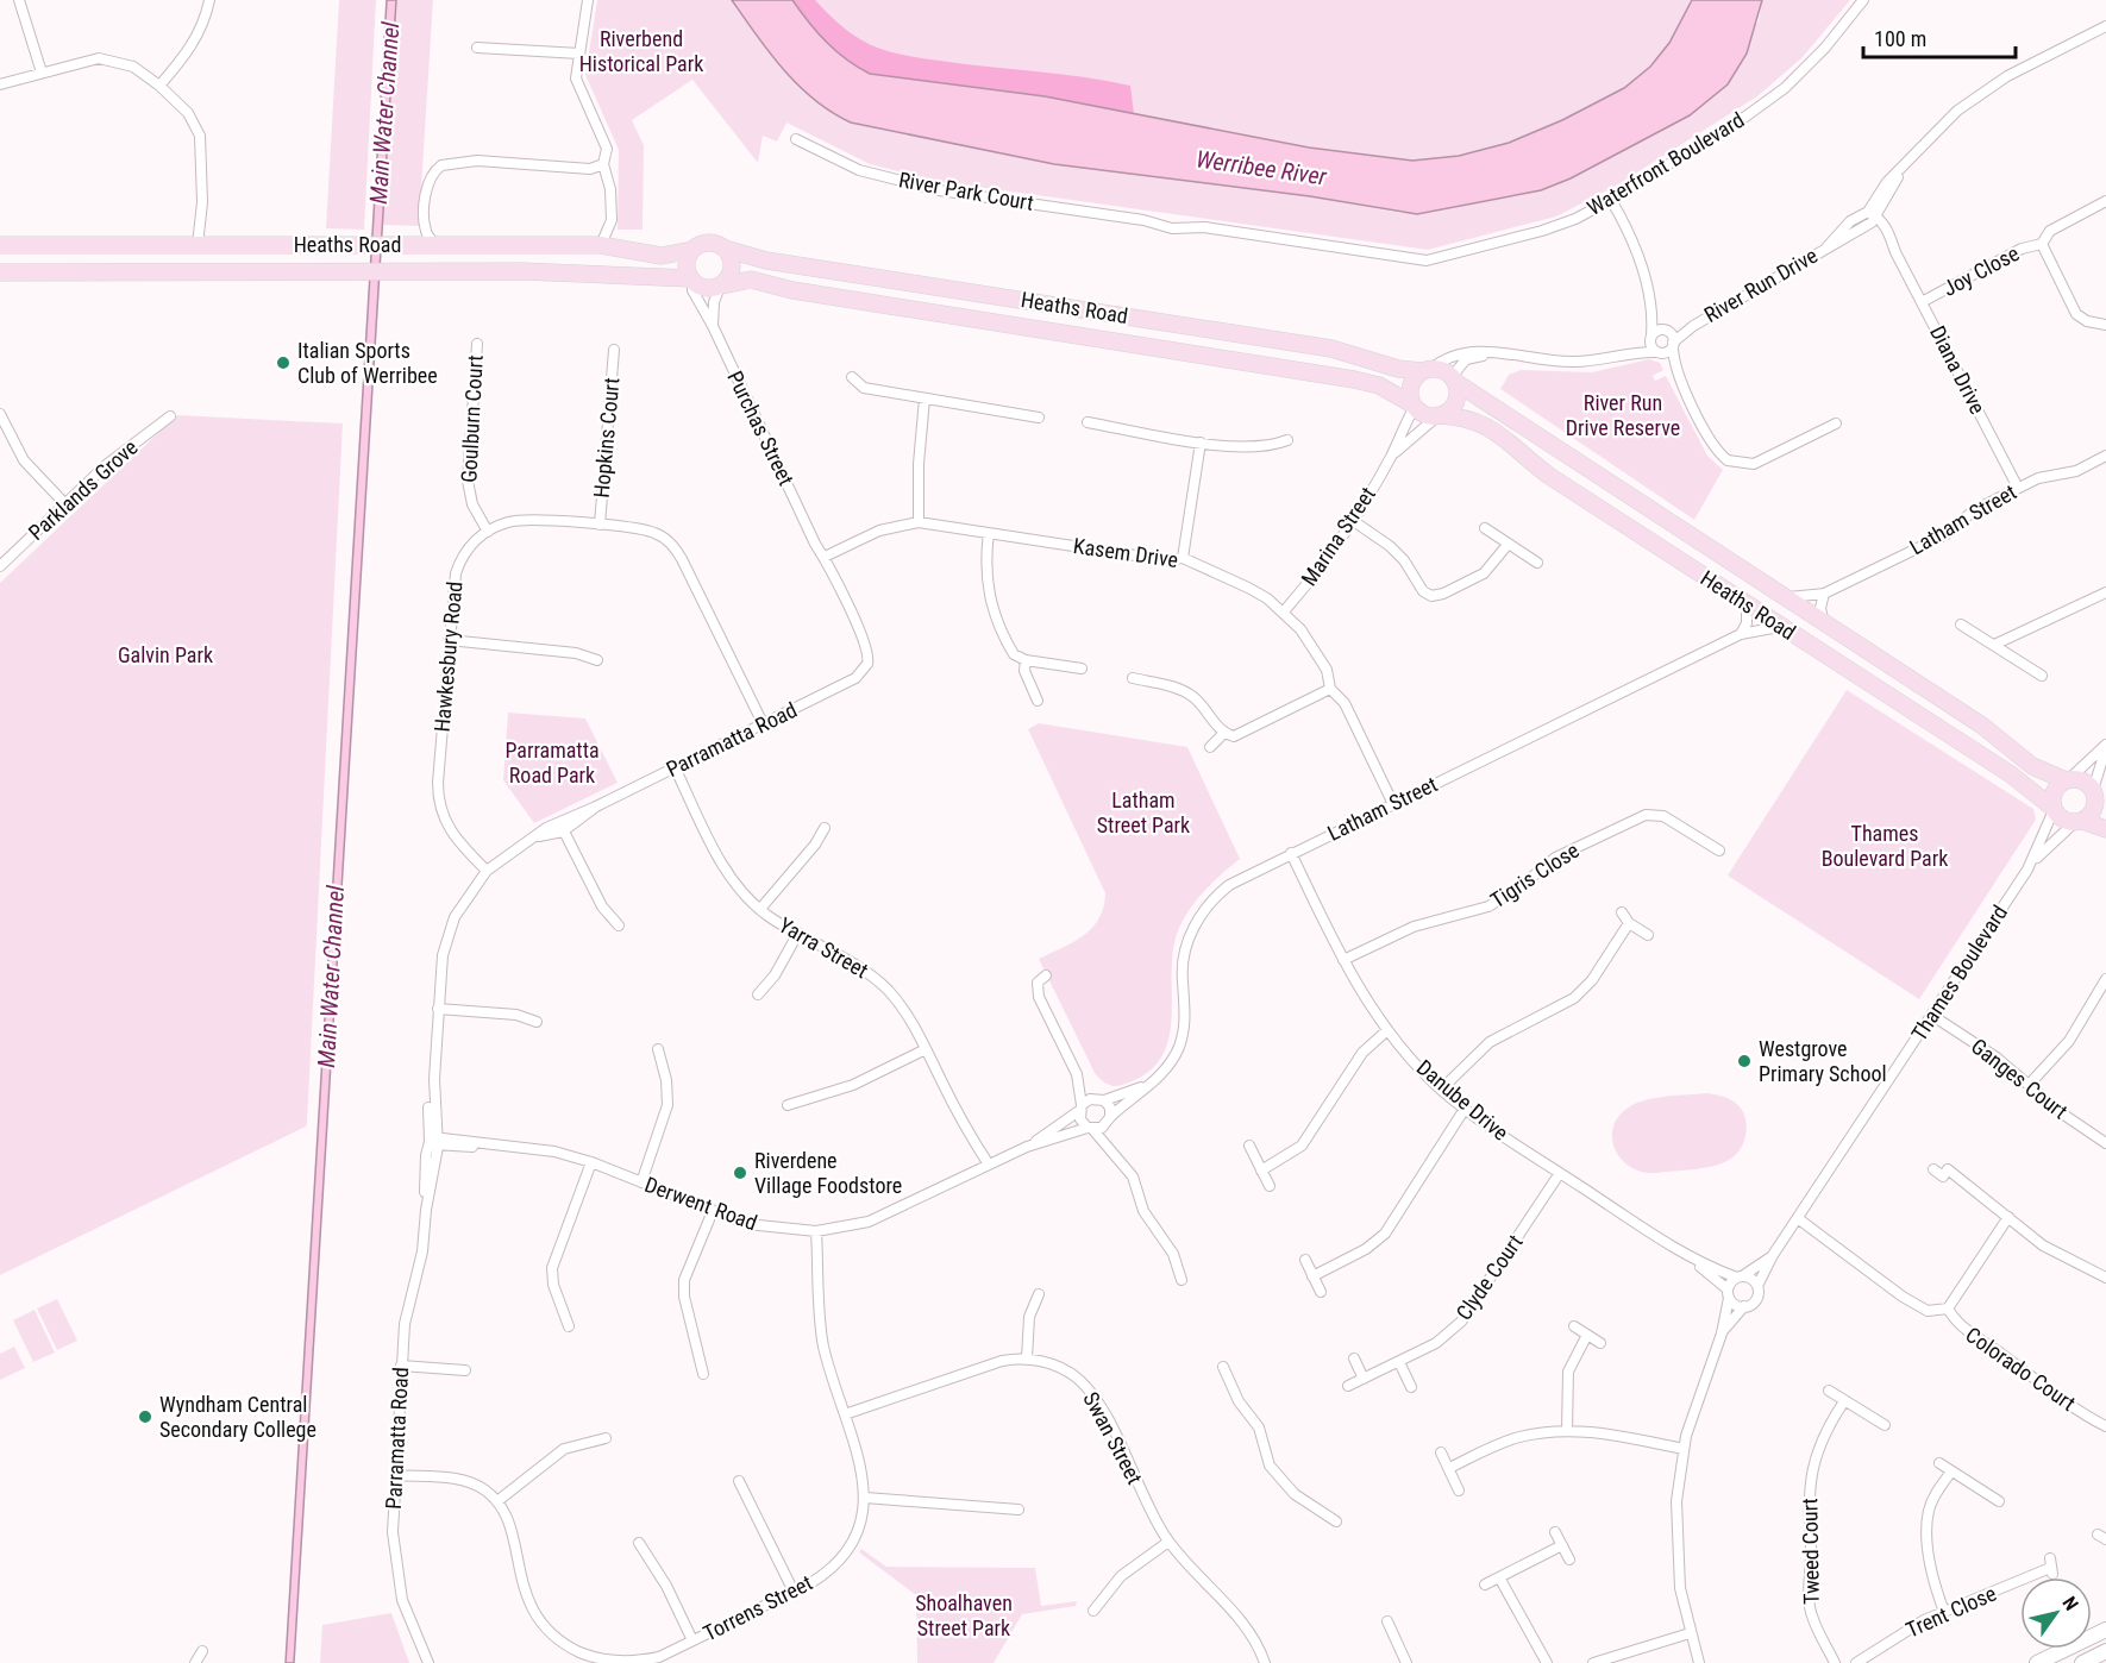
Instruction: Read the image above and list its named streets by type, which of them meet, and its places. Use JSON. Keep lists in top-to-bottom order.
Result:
{
  "streets": {
    "main road": ["Heaths Road"],
    "street": [
      "Waterfront Boulevard",
      "River Park Court",
      "Joy Close",
      "River Run Drive",
      "Diana Drive",
      "Goulburn Court",
      "Purchas Street",
      "Hopkins Court",
      "Parklands Grove",
      "Latham Street",
      "Marina Street",
      "Kasem Drive",
      "Hawkesbury Road",
      "Parramatta Road",
      "Tigris Close",
      "Yarra Street",
      "Thames Boulevard",
      "Ganges Court",
      "Danube Drive",
      "Derwent Road",
      "Clyde Court",
      "Colorado Court",
      "Swan Street",
      "Tweed Court",
      "Torrens Street",
      "Trent Close"
    ]
  },
  "crossings": [
    ["Waterfront Boulevard", "River Park Court"],
    ["Heaths Road", "Purchas Street"],
    ["Heaths Road", "Latham Street"],
    ["Heaths Road", "Marina Street"],
    ["Heaths Road", "Thames Boulevard"],
    ["Joy Close", "Diana Drive"],
    ["River Run Drive", "Diana Drive"],
    ["Diana Drive", "Latham Street"],
    ["Goulburn Court", "Hawkesbury Road"],
    ["Purchas Street", "Kasem Drive"],
    ["Purchas Street", "Parramatta Road"],
    ["Hopkins Court", "Hawkesbury Road"],
    ["Latham Street", "Kasem Drive"],
    ["Latham Street", "Danube Drive"],
    ["Latham Street", "Derwent Road"],
    ["Marina Street", "Kasem Drive"],
    ["Hawkesbury Road", "Parramatta Road"],
    ["Parramatta Road", "Yarra Street"],
    ["Parramatta Road", "Derwent Road"],
    ["Tigris Close", "Danube Drive"],
    ["Yarra Street", "Derwent Road"],
    ["Thames Boulevard", "Ganges Court"],
    ["Thames Boulevard", "Danube Drive"],
    ["Thames Boulevard", "Colorado Court"],
    ["Danube Drive", "Clyde Court"],
    ["Derwent Road", "Torrens Street"],
    ["Swan Street", "Torrens Street"]
  ],
  "water": ["Main Water Channel", "Werribee River"],
  "parks": [
    "Riverbend Historical Park",
    "River Run Drive Reserve",
    "Galvin Park",
    "Parramatta Road Park",
    "Latham Street Park",
    "Thames Boulevard Park",
    "Shoalhaven Street Park"
  ],
  "places": [
    "Italian Sports Club of Werribee",
    "Westgrove Primary School",
    "Riverdene Village Foodstore",
    "Wyndham Central Secondary College"
  ],
  "scale_bar": "100 m",
  "north": "top right"
}
